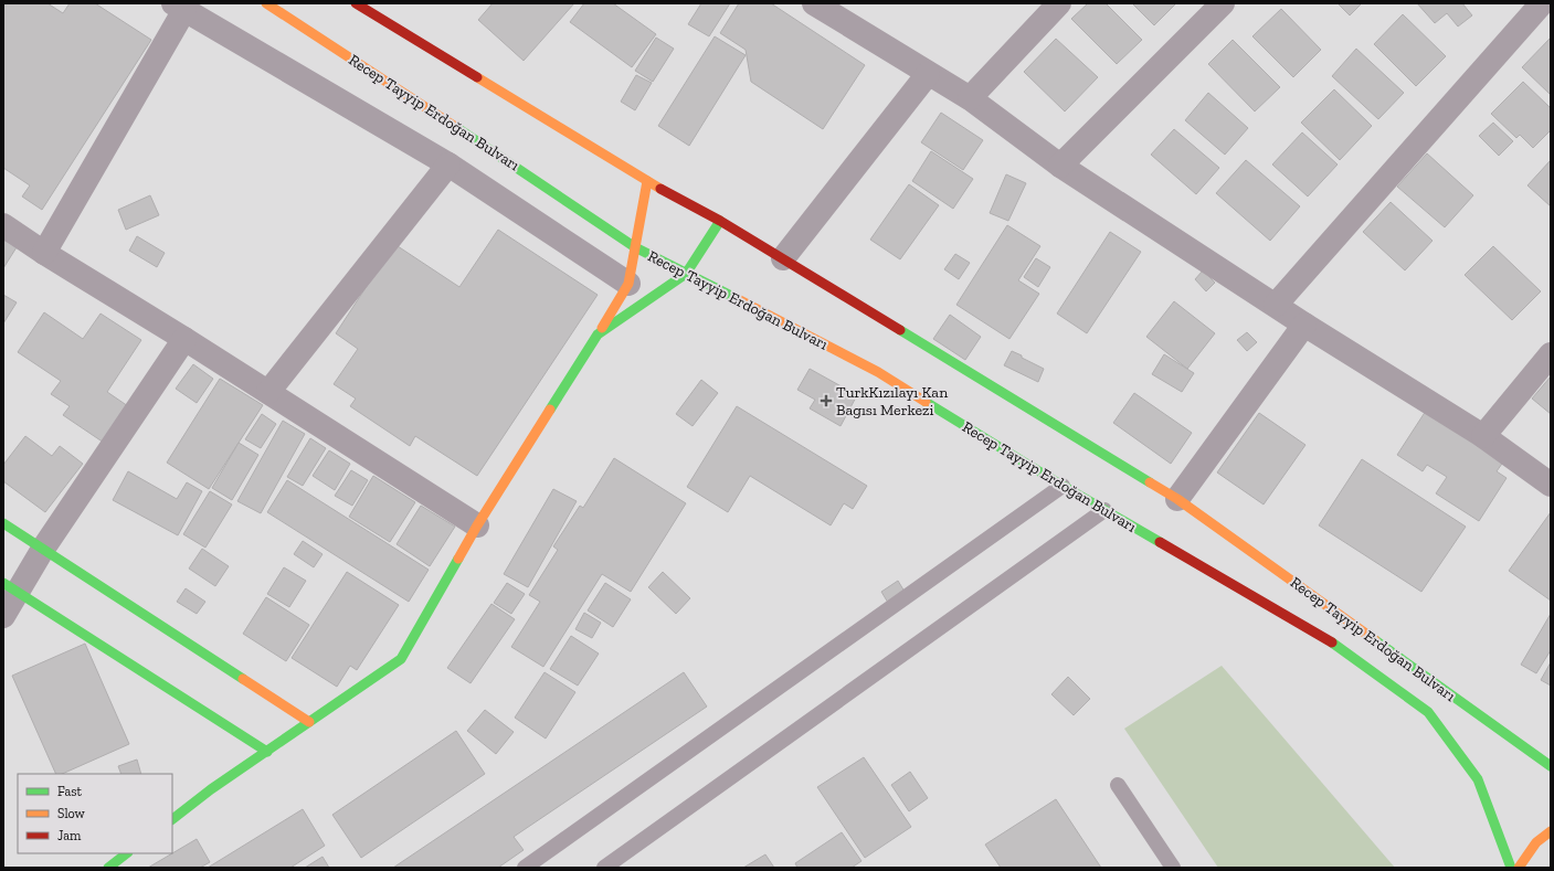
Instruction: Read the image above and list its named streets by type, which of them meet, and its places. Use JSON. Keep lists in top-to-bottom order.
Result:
{
  "streets": {
    "main road": ["Recep Tayyip Erdoğan Bulvarı"]
  },
  "places": {
    "health": ["TurkKızılayı Kan Bagısı Merkezi"]
  },
  "legend": ["Fast", "Slow", "Jam"]
}
